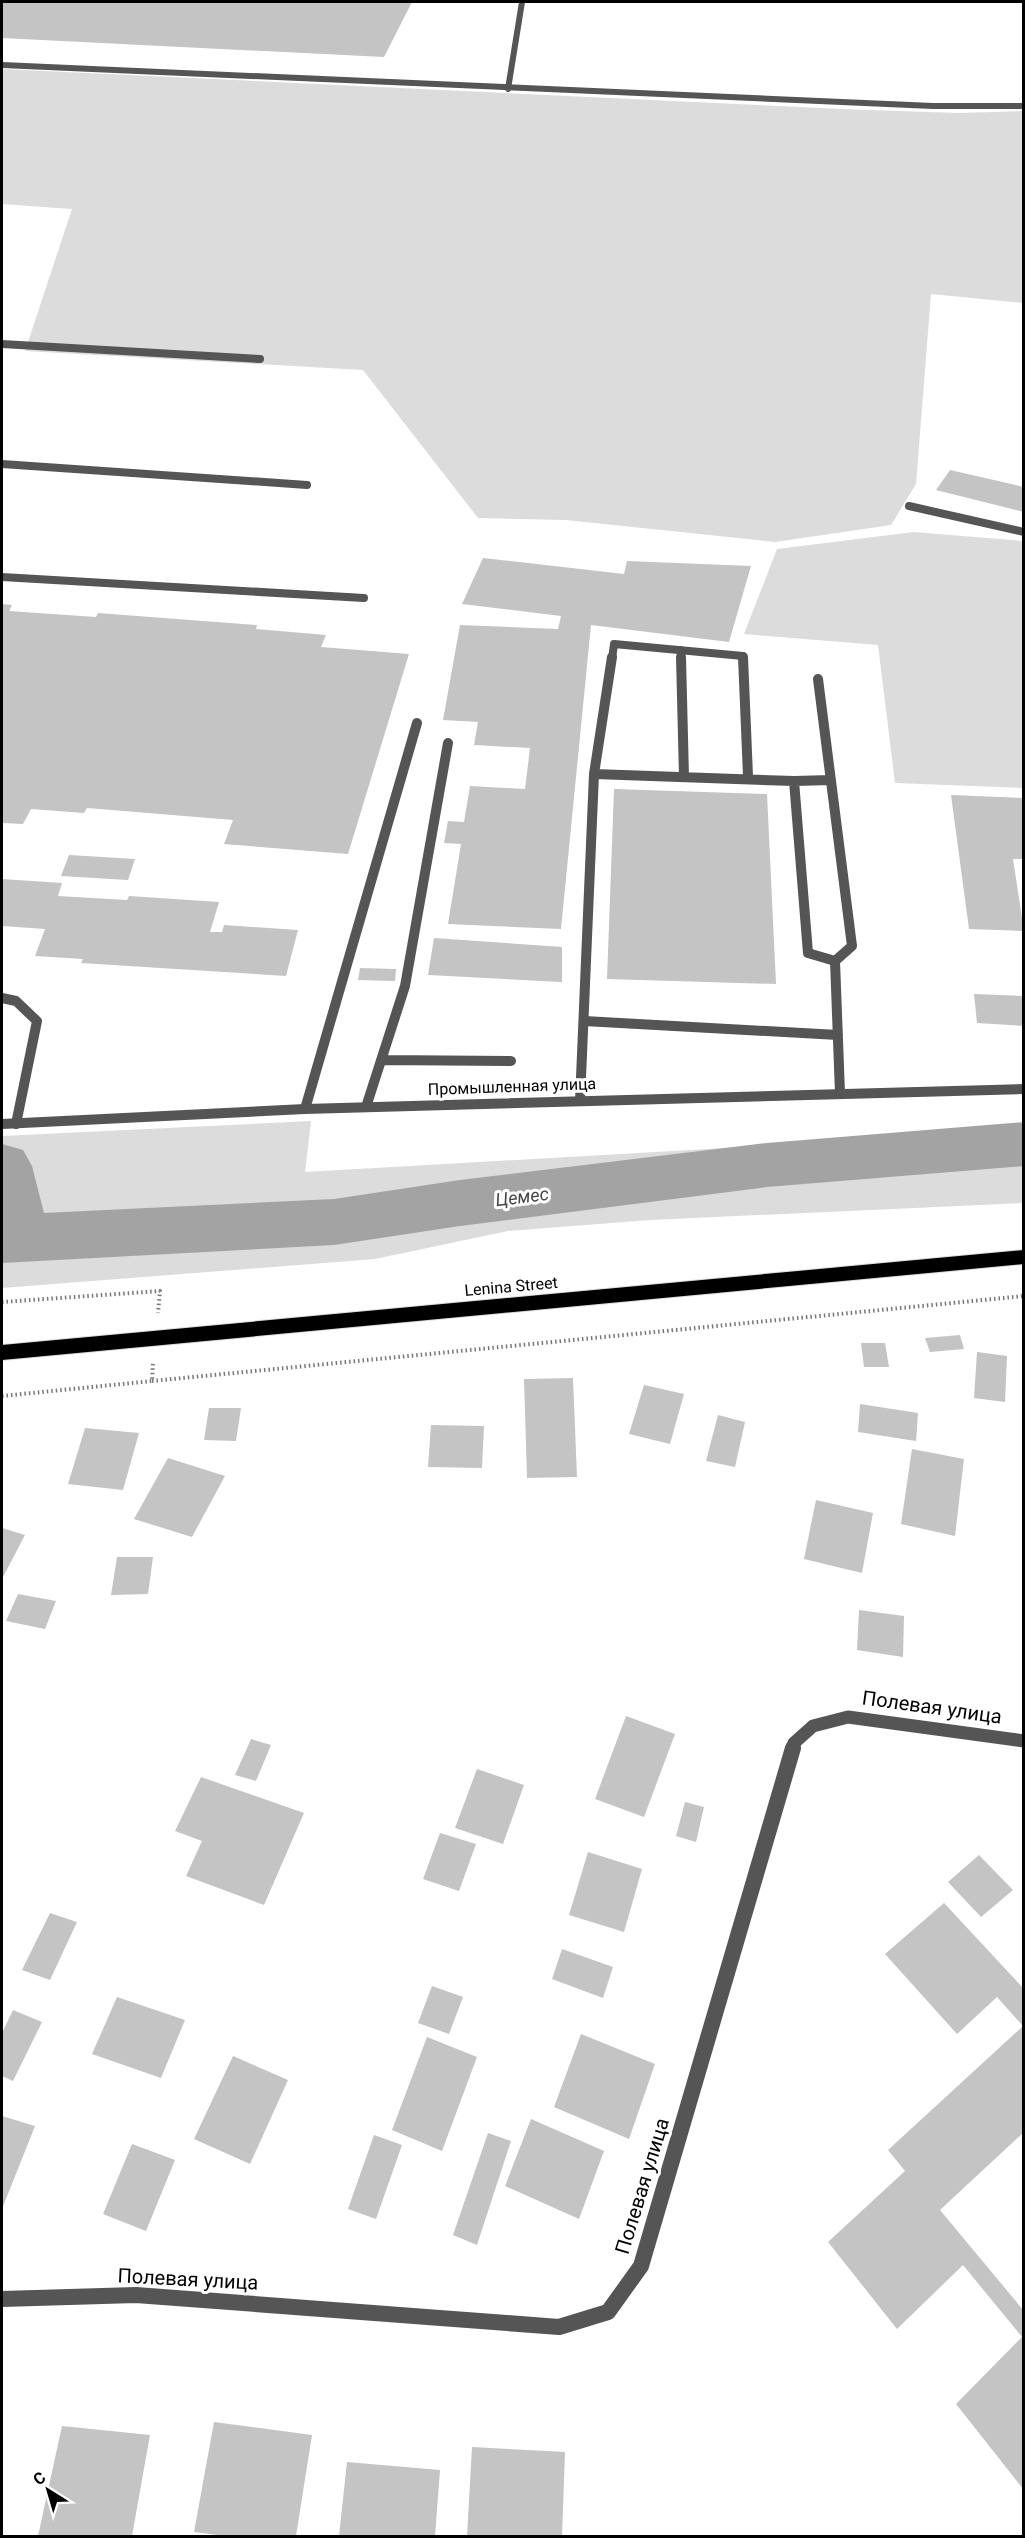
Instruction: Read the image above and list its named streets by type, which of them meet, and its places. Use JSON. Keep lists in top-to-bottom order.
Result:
{
  "streets": {
    "highway": ["Lenina Street"],
    "street": ["Промышленная улица", "Полевая улица"]
  },
  "water": ["Цемес"],
  "north": "top left"
}
